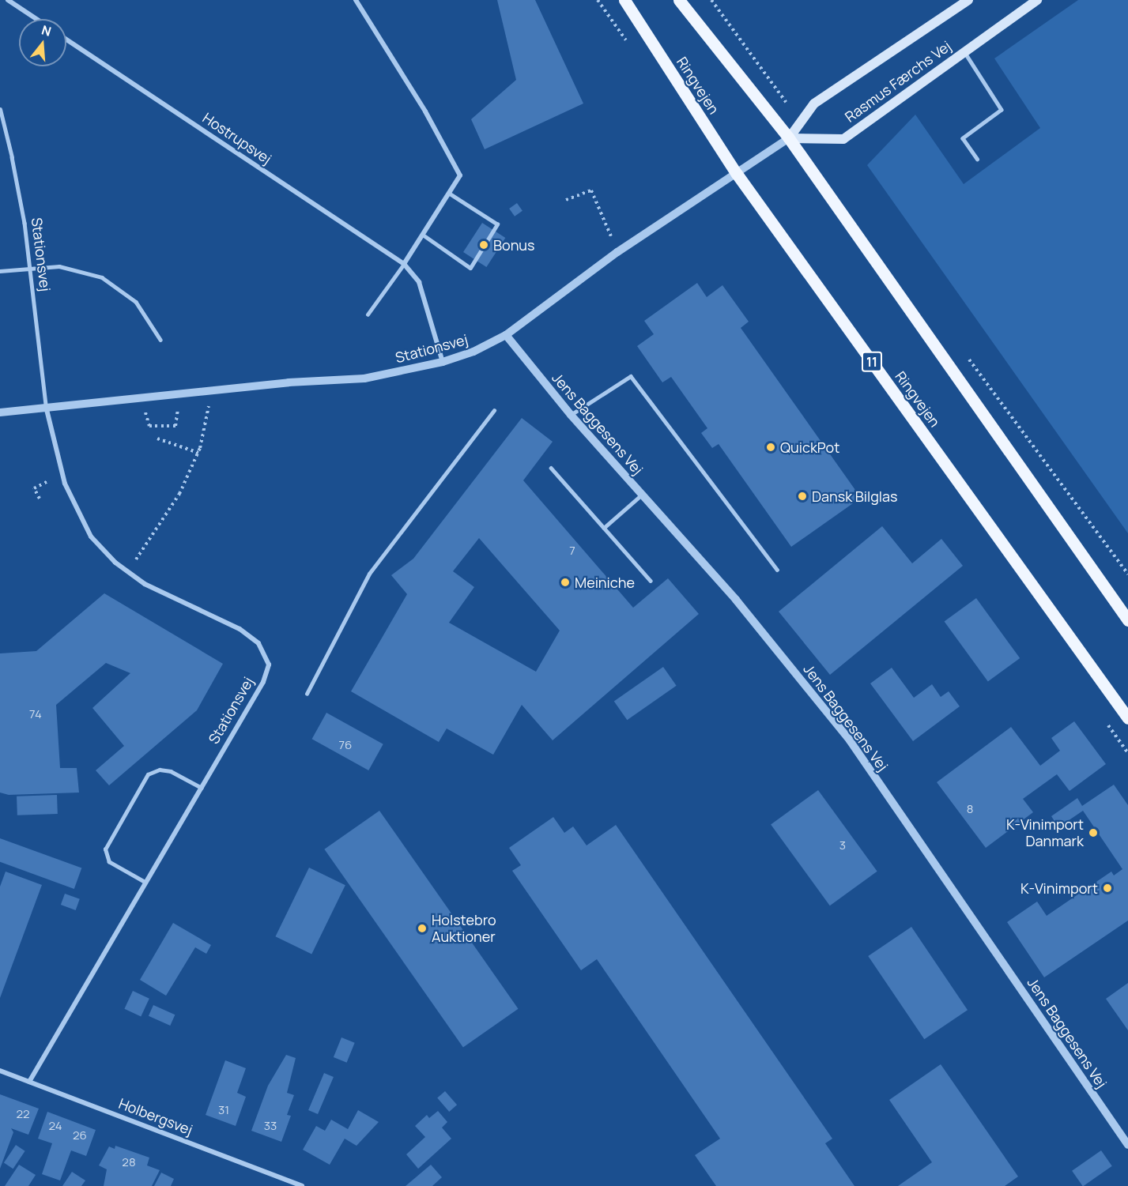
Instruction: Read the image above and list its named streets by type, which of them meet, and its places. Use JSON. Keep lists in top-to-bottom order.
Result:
{
  "streets": {
    "main road": ["Rasmus Færchs Vej", "Ringvejen", "11"],
    "street": [
      "Hostrupsvej",
      "Stationsvej",
      "Jens Baggesens Vej",
      "Holbergsvej"
    ]
  },
  "crossings": [
    ["Rasmus Færchs Vej", "Stationsvej"],
    ["Ringvejen", "Stationsvej"],
    ["Hostrupsvej", "Stationsvej"],
    ["Stationsvej", "Jens Baggesens Vej"],
    ["Stationsvej", "Holbergsvej"]
  ],
  "places": [
    "Bonus",
    "QuickPot",
    "Dansk Bilglas",
    "Meiniche",
    "K-Vinimport Danmark",
    "K-Vinimport",
    "Holstebro Auktioner"
  ],
  "house_numbers": [
    "7",
    "74",
    "76",
    "8",
    "3",
    "31",
    "22",
    "24",
    "33",
    "26",
    "28"
  ],
  "north": "top"
}
